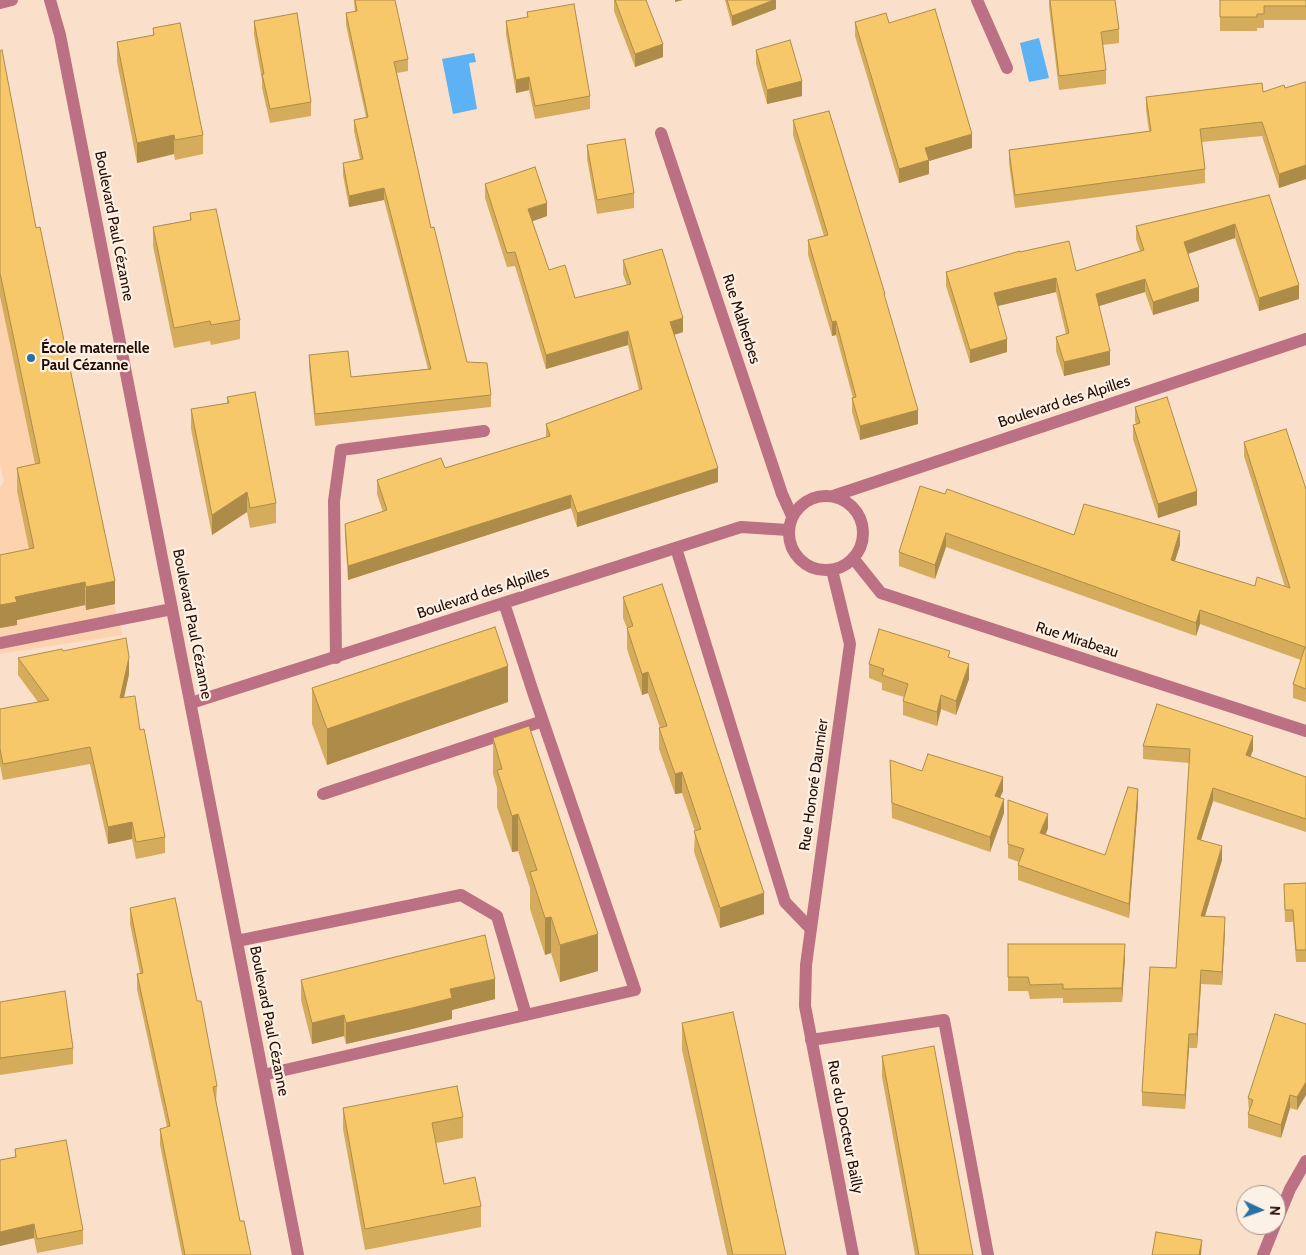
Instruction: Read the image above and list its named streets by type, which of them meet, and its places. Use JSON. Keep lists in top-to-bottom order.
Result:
{
  "streets": {
    "street": [
      "Boulevard Paul Cézanne",
      "Rue Malherbes",
      "Boulevard des Alpilles",
      "Rue Mirabeau",
      "Rue Honoré Daumier",
      "Rue du Docteur Bailly"
    ]
  },
  "crossings": [
    ["Boulevard Paul Cézanne", "Boulevard des Alpilles"],
    ["Rue Malherbes", "Boulevard des Alpilles"],
    ["Rue Malherbes", "Rue Mirabeau"],
    ["Rue Malherbes", "Rue Honoré Daumier"],
    ["Boulevard des Alpilles", "Rue Mirabeau"],
    ["Boulevard des Alpilles", "Rue Honoré Daumier"],
    ["Rue Mirabeau", "Rue Honoré Daumier"],
    ["Rue Honoré Daumier", "Rue du Docteur Bailly"]
  ],
  "places": ["École maternelle Paul Cézanne"],
  "north": "right"
}
